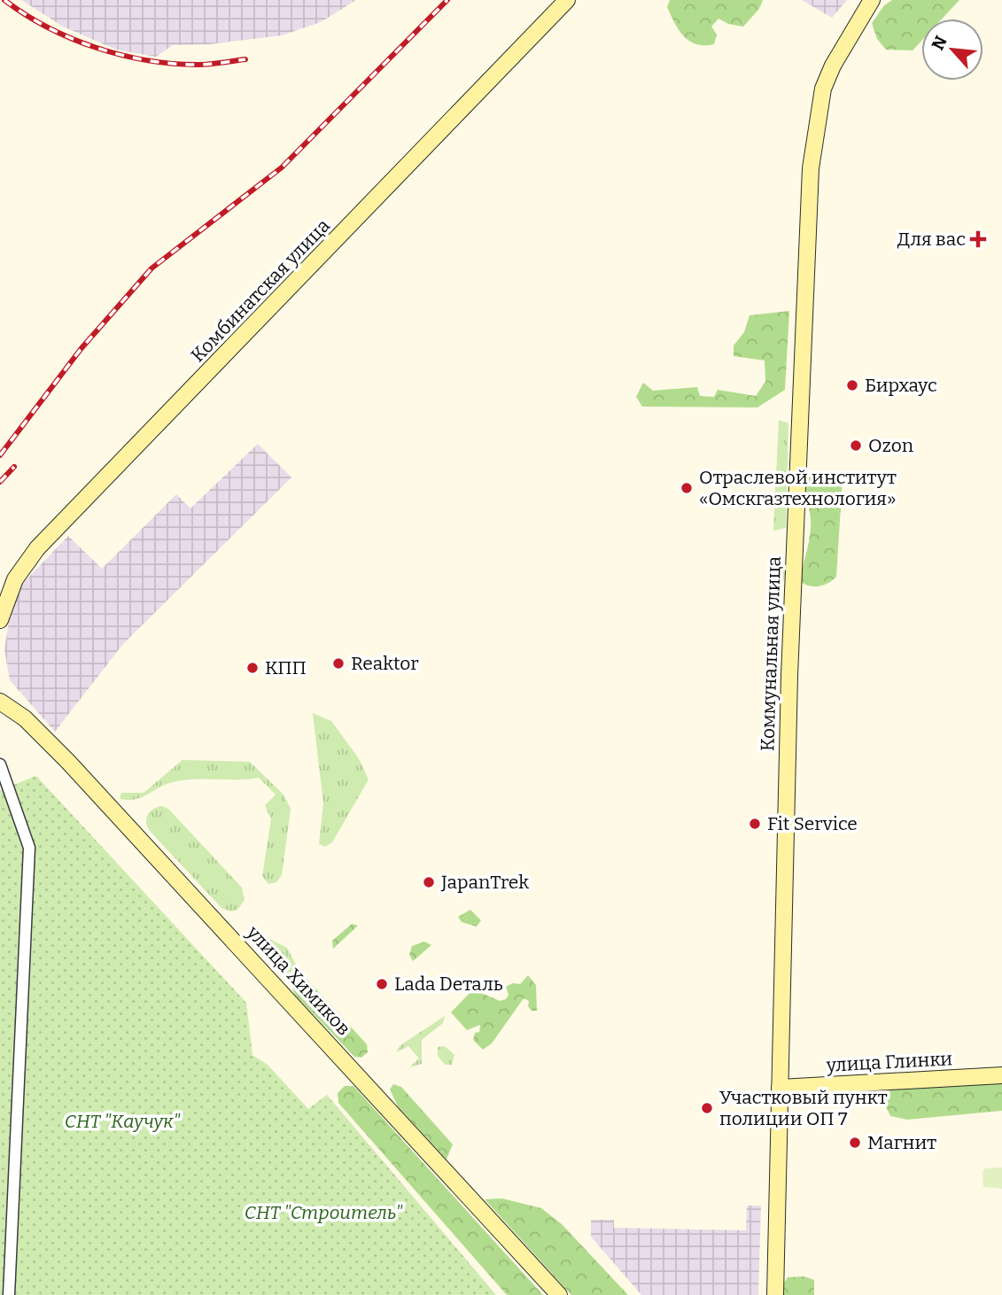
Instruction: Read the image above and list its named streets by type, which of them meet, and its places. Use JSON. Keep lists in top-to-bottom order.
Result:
{
  "streets": {
    "main road": [
      "Комбинатская улица",
      "Коммунальная улица",
      "улица Химиков",
      "улица Глинки"
    ]
  },
  "crossings": [
    ["Коммунальная улица", "улица Глинки"]
  ],
  "parks": ["СНТ \"Каучук\"", "СНТ \"Строитель\""],
  "places": {
    "health": ["Для вас"],
    "other": [
      "Бирхаус",
      "Ozon",
      "Отраслевой институт «Омскгазтехнология»",
      "Reaktor",
      "КПП",
      "Fit Service",
      "JapanTrek",
      "Lada Dеталь",
      "Участковый пункт полиции ОП 7",
      "Магнит"
    ]
  },
  "north": "top left"
}
